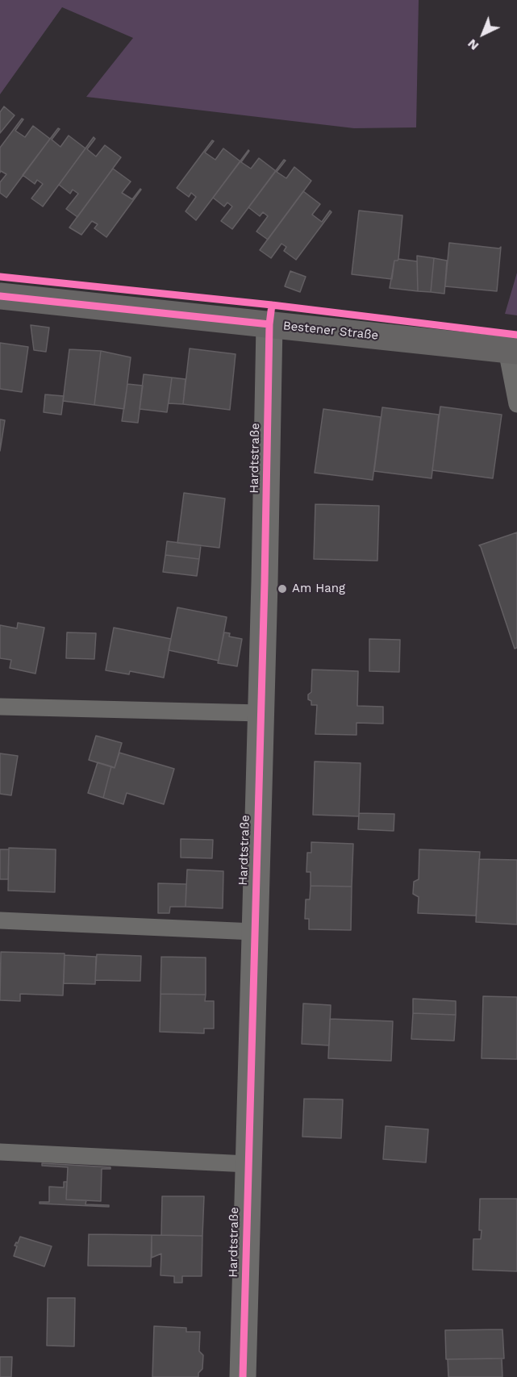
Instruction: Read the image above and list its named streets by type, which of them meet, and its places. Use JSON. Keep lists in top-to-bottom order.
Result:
{
  "streets": {
    "street": ["Bestener Straße", "Hardtstraße"]
  },
  "crossings": [
    ["Bestener Straße", "Hardtstraße"]
  ],
  "places": ["Am Hang"],
  "north": "bottom left"
}
